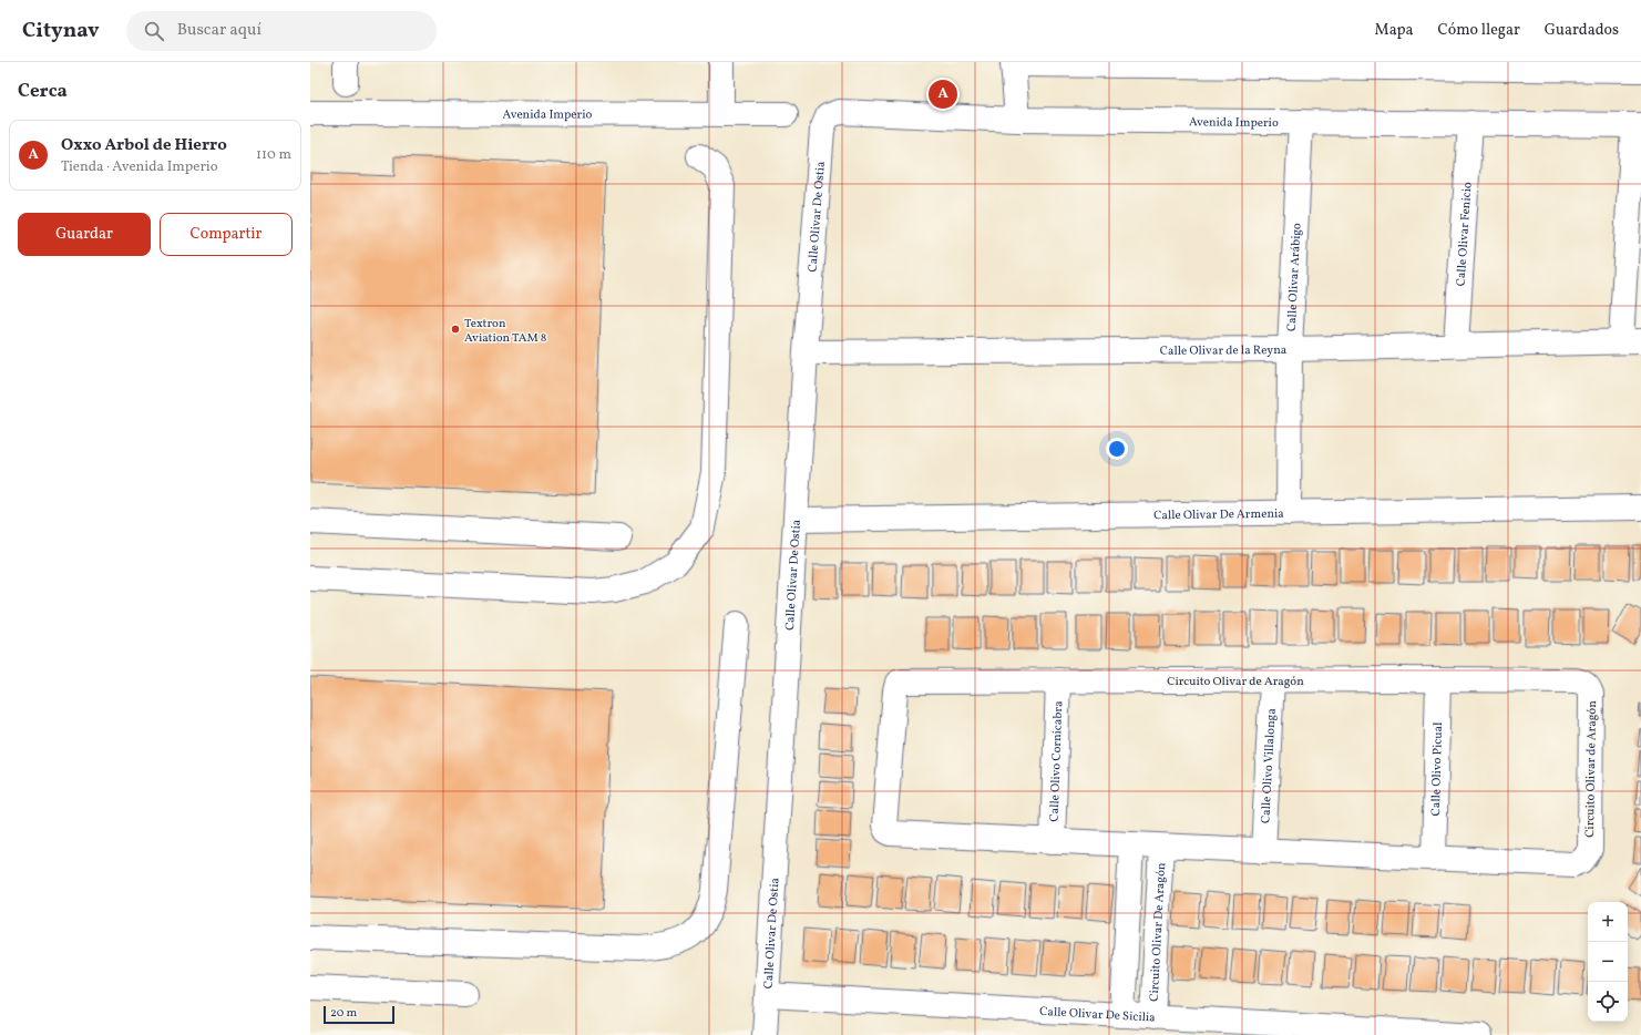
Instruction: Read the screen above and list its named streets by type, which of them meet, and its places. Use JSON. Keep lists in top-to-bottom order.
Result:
{
  "streets": {
    "street": [
      "Avenida Imperio",
      "Calle Olivar De Ostia",
      "Calle Olivar Fenicio",
      "Calle Olivar Arábigo",
      "Calle Olivar de la Reyna",
      "Calle Olivar De Armenia",
      "Circuito Olivar de Aragón",
      "Calle Olivo Cornicabra",
      "Calle Olivo Villalonga",
      "Calle Olivo Picual",
      "Circuito Olivar De Aragón",
      "Calle Olivar De Sicilia"
    ]
  },
  "crossings": [
    ["Avenida Imperio", "Calle Olivar De Ostia"],
    ["Avenida Imperio", "Calle Olivar Fenicio"],
    ["Avenida Imperio", "Calle Olivar Arábigo"],
    ["Calle Olivar De Ostia", "Calle Olivar de la Reyna"],
    ["Calle Olivar De Ostia", "Calle Olivar De Armenia"],
    ["Calle Olivar De Ostia", "Calle Olivar De Sicilia"],
    ["Calle Olivar Fenicio", "Calle Olivar de la Reyna"],
    ["Calle Olivar Arábigo", "Calle Olivar de la Reyna"],
    ["Calle Olivar Arábigo", "Calle Olivar De Armenia"],
    ["Circuito Olivar de Aragón", "Calle Olivo Cornicabra"],
    ["Circuito Olivar de Aragón", "Calle Olivo Villalonga"],
    ["Circuito Olivar de Aragón", "Calle Olivo Picual"],
    ["Circuito Olivar de Aragón", "Circuito Olivar De Aragón"],
    ["Circuito Olivar De Aragón", "Calle Olivar De Sicilia"]
  ],
  "places": ["Textron Aviation TAM 8"],
  "scale_bar": "20 m",
  "page": {
    "header": "Citynav",
    "search": "Buscar aquí",
    "nav": ["Mapa", "Cómo llegar", "Guardados"],
    "heading": "Cerca",
    "pins": "A",
    "list": [
      {
        "mark": "A",
        "name": "Oxxo Arbol de Hierro",
        "note": "Tienda · Avenida Imperio",
        "value": "110 m"
      }
    ],
    "buttons": ["Guardar", "Compartir"],
    "map_buttons": ["+", "−"],
    "scale": "20 m"
  }
}
